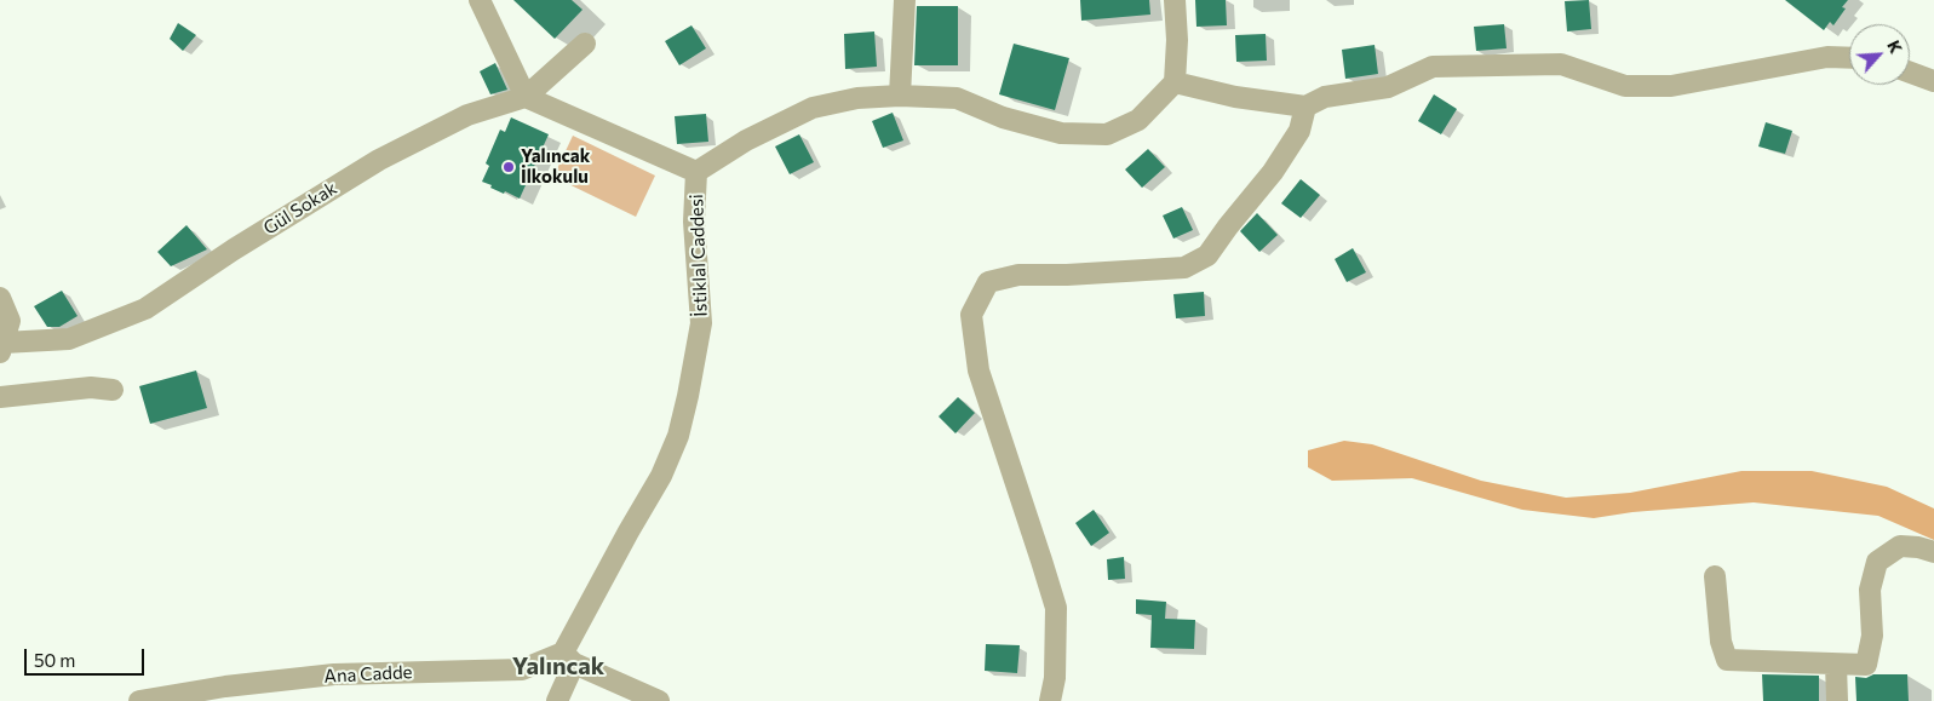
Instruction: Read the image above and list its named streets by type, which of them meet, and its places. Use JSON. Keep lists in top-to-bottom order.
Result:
{
  "streets": {
    "street": ["Gül Sokak", "İstiklal Caddesi", "Ana Cadde"]
  },
  "crossings": [
    ["İstiklal Caddesi", "Ana Cadde"]
  ],
  "districts": ["Yalıncak"],
  "places": ["Yalıncak İlkokulu"],
  "scale_bar": "50 m",
  "north": "top right"
}
